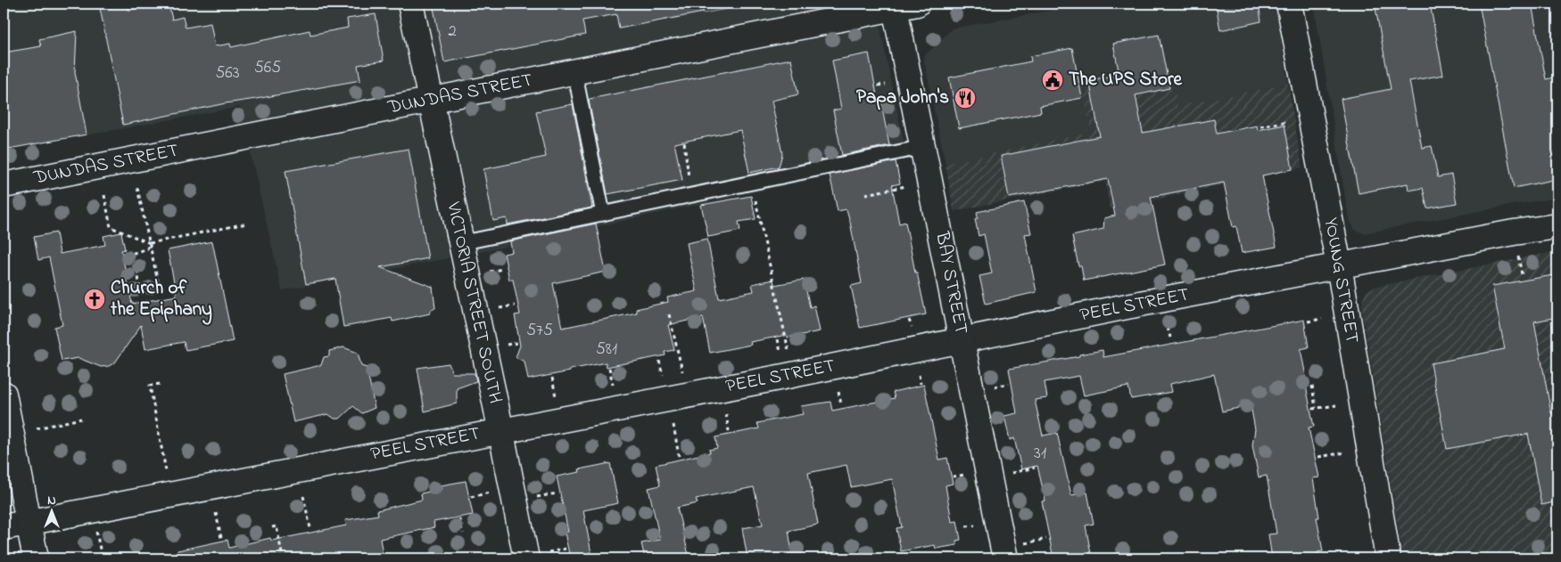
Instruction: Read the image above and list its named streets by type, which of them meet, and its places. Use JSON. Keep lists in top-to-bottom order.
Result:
{
  "streets": {
    "street": [
      "DUNDAS STREET",
      "YOUNG STREET",
      "BAY STREET",
      "VICTORIA STREET SOUTH",
      "PEEL STREET"
    ]
  },
  "crossings": [
    ["DUNDAS STREET", "BAY STREET"],
    ["DUNDAS STREET", "VICTORIA STREET SOUTH"],
    ["YOUNG STREET", "PEEL STREET"],
    ["BAY STREET", "PEEL STREET"],
    ["VICTORIA STREET SOUTH", "PEEL STREET"]
  ],
  "places": {
    "public building": ["The UPS Store"],
    "restaurant": ["Papa John's"],
    "church": ["Church of the Epiphany"]
  },
  "house_numbers": [
    "2",
    "565",
    "563",
    "575",
    "581",
    "31"
  ],
  "north": "top"
}
